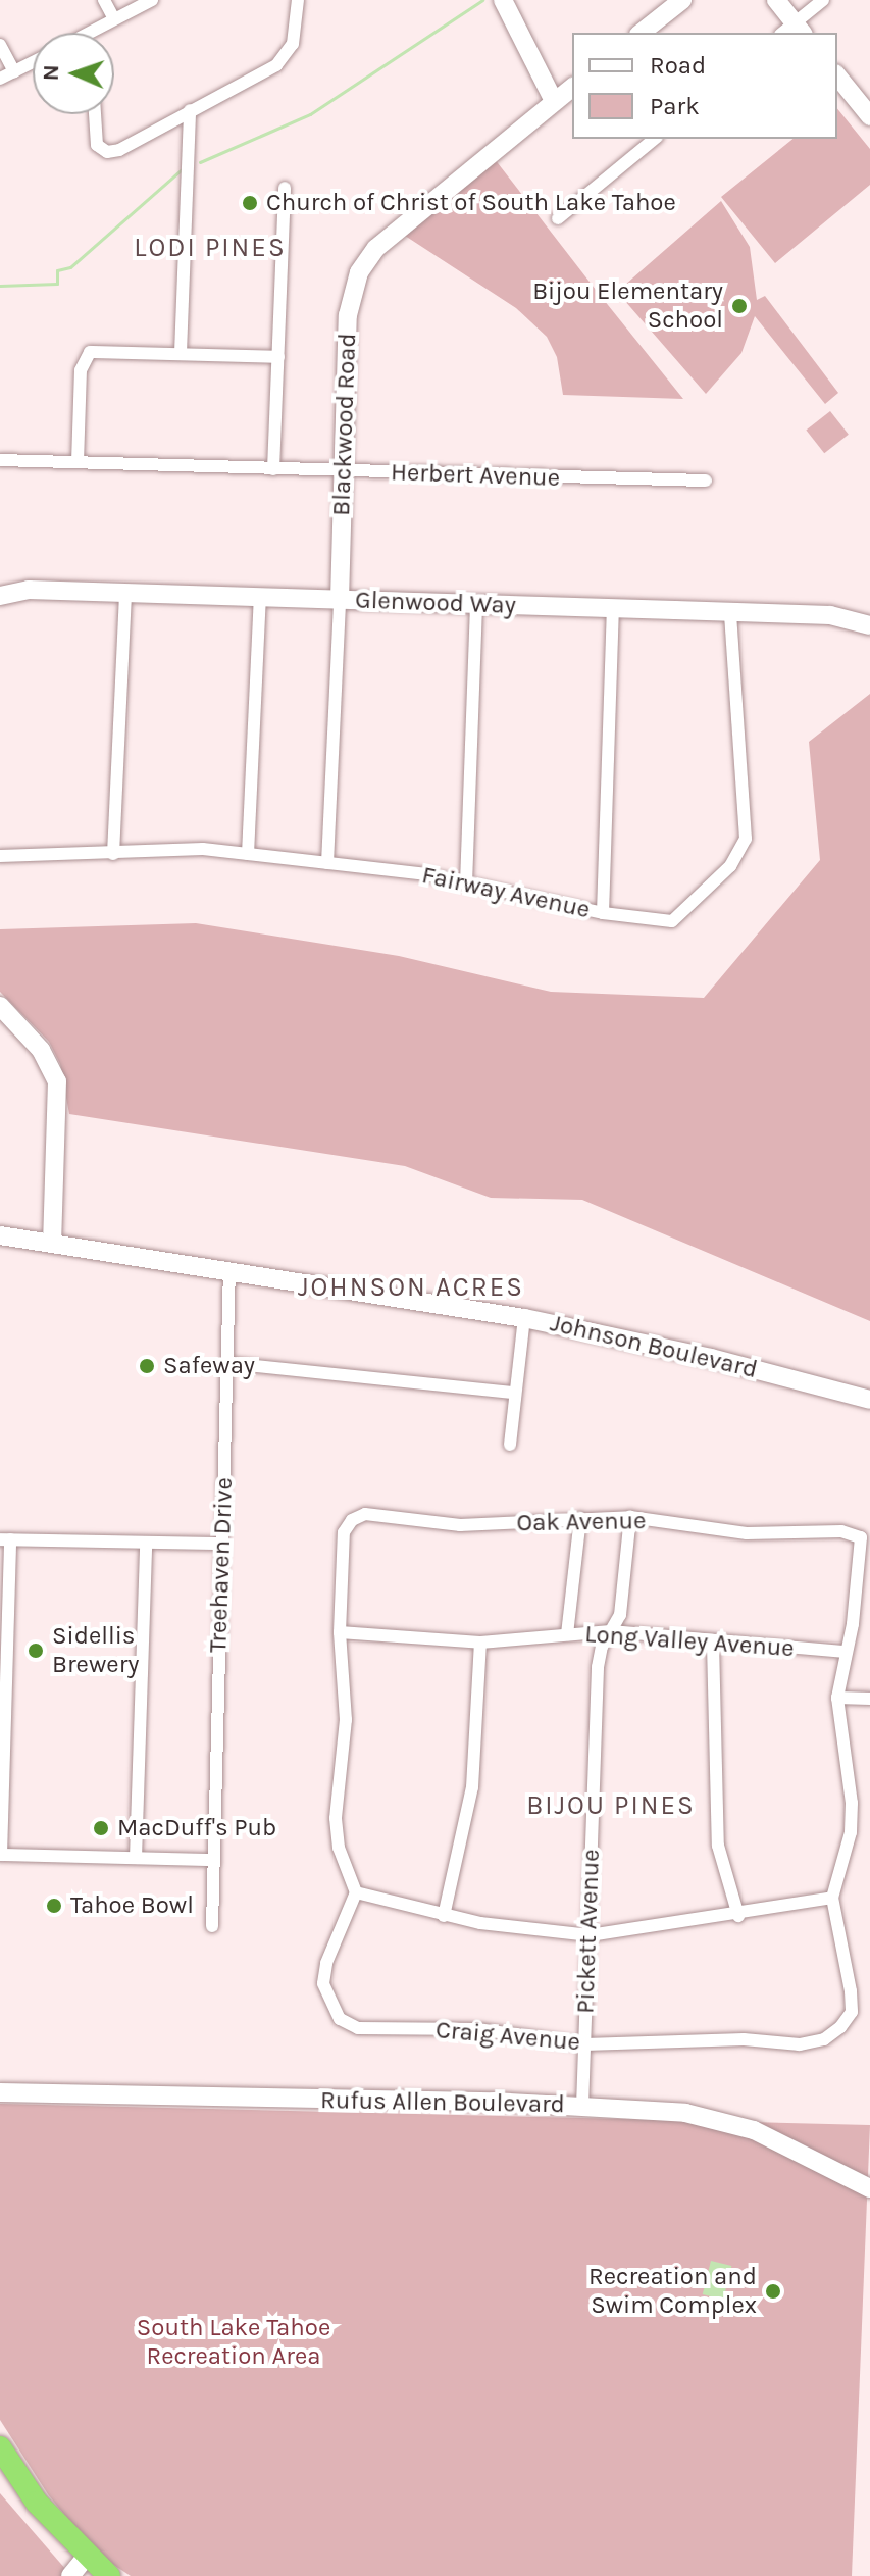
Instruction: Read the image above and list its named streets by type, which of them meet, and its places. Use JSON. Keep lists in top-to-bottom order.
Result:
{
  "streets": {
    "street": [
      "Blackwood Road",
      "Herbert Avenue",
      "Glenwood Way",
      "Fairway Avenue",
      "Johnson Boulevard",
      "Oak Avenue",
      "Treehaven Drive",
      "Long Valley Avenue",
      "Pickett Avenue",
      "Craig Avenue",
      "Rufus Allen Boulevard"
    ]
  },
  "crossings": [
    ["Blackwood Road", "Herbert Avenue"],
    ["Blackwood Road", "Glenwood Way"],
    ["Blackwood Road", "Fairway Avenue"],
    ["Glenwood Way", "Fairway Avenue"],
    ["Johnson Boulevard", "Treehaven Drive"],
    ["Oak Avenue", "Long Valley Avenue"],
    ["Oak Avenue", "Pickett Avenue"],
    ["Long Valley Avenue", "Pickett Avenue"],
    ["Pickett Avenue", "Craig Avenue"],
    ["Pickett Avenue", "Rufus Allen Boulevard"]
  ],
  "districts": ["LODI PINES", "JOHNSON ACRES", "BIJOU PINES"],
  "parks": ["South Lake Tahoe Recreation Area"],
  "places": [
    "Church of Christ of South Lake Tahoe",
    "Bijou Elementary School",
    "Safeway",
    "Sidellis Brewery",
    "MacDuff's Pub",
    "Tahoe Bowl",
    "Recreation and Swim Complex"
  ],
  "legend": ["Road", "Park"],
  "north": "left"
}
